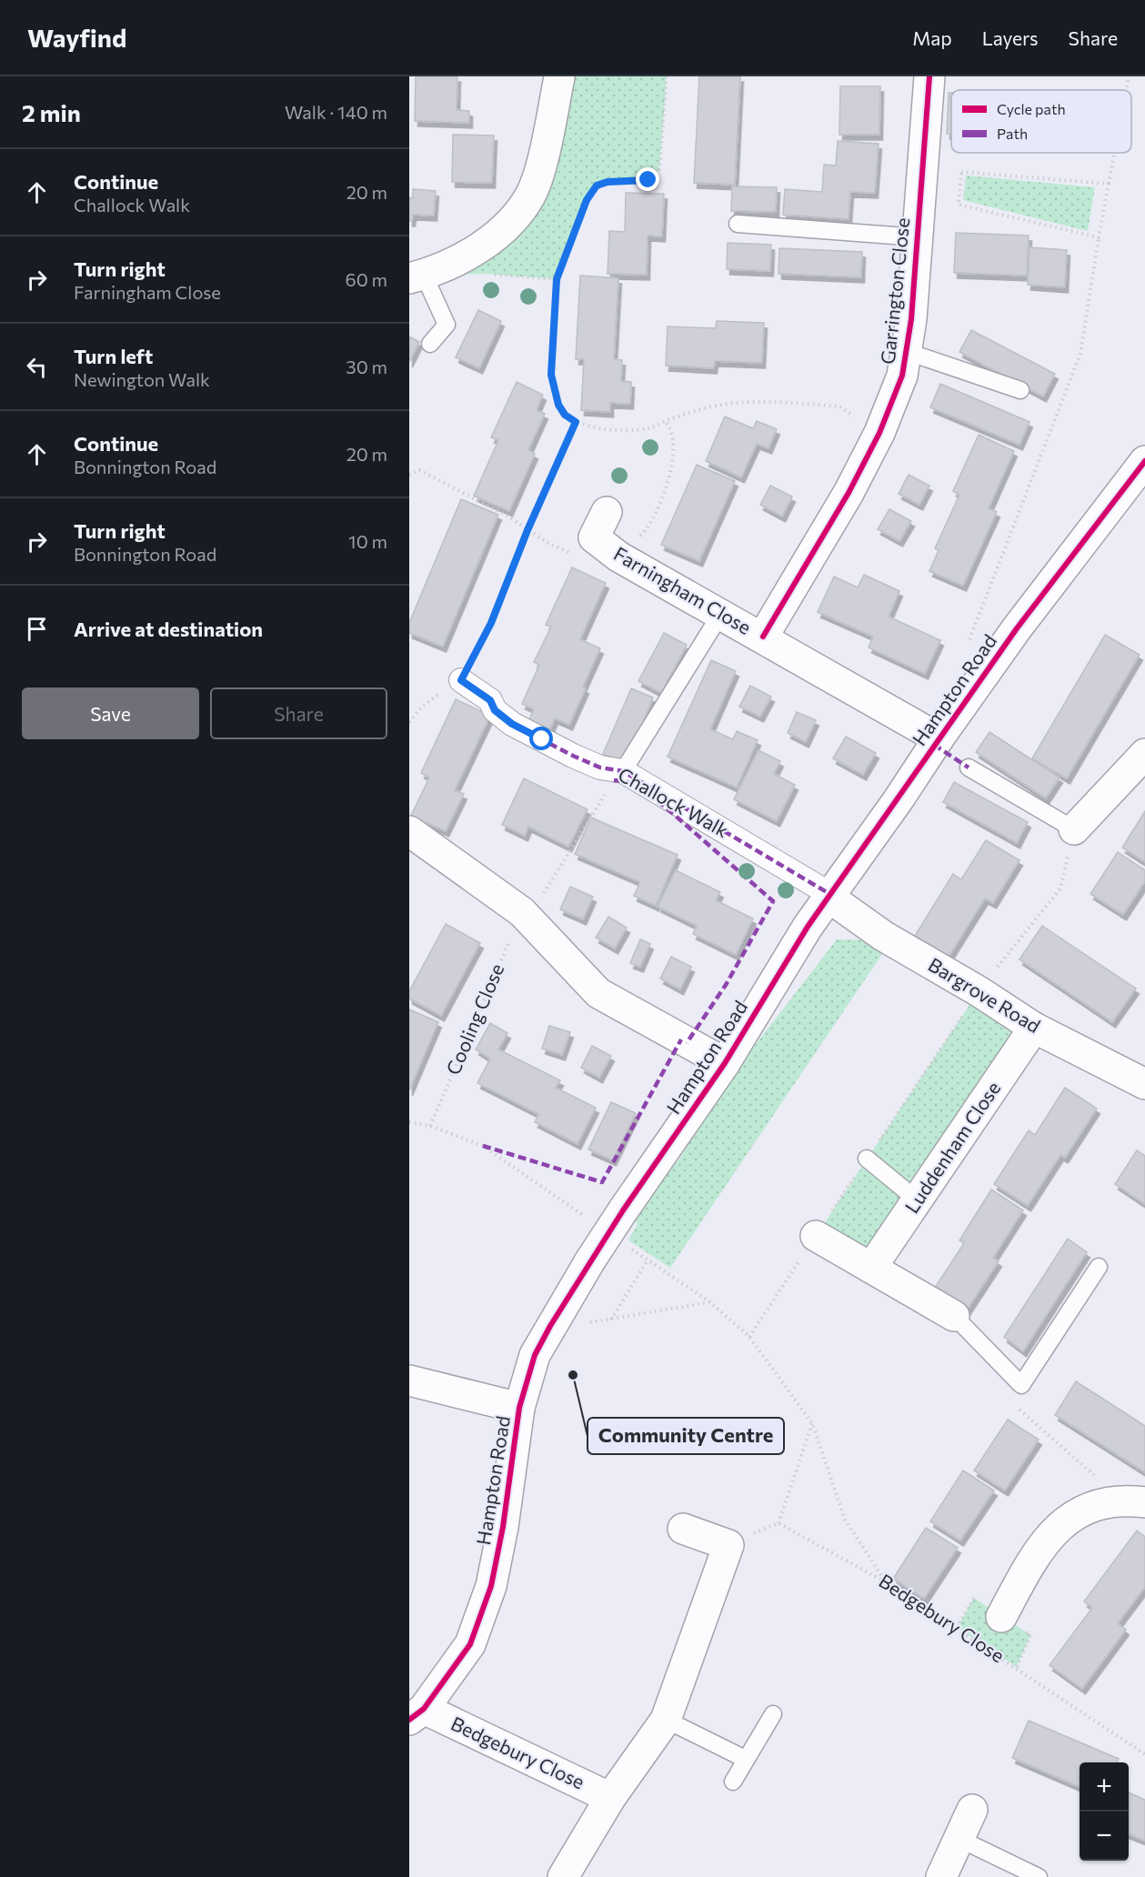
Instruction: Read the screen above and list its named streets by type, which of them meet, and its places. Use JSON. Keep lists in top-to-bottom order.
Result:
{
  "streets": {
    "street": [
      "Garrington Close",
      "Farningham Close",
      "Hampton Road",
      "Challock Walk",
      "Bargrove Road",
      "Luddenham Close",
      "Bedgebury Close"
    ],
    "path": ["Cooling Close"]
  },
  "crossings": [
    ["Garrington Close", "Farningham Close"],
    ["Farningham Close", "Hampton Road"],
    ["Hampton Road", "Challock Walk"],
    ["Hampton Road", "Bargrove Road"],
    ["Hampton Road", "Bedgebury Close"],
    ["Challock Walk", "Bargrove Road"],
    ["Bargrove Road", "Luddenham Close"]
  ],
  "places": ["Community Centre"],
  "legend": ["Cycle path", "Path"],
  "page": {
    "header": "Wayfind",
    "nav": ["Map", "Layers", "Share"],
    "heading": ["2 min", "Walk · 140 m"],
    "list": [
      ["Continue", "Challock Walk", "20 m"],
      ["Turn right", "Farningham Close", "60 m"],
      ["Turn left", "Newington Walk", "30 m"],
      ["Continue", "Bonnington Road", "20 m"],
      ["Turn right", "Bonnington Road", "10 m"],
      "Arrive at destination"
    ],
    "buttons": ["Save", "Share"],
    "map_buttons": ["+", "−"]
  }
}
